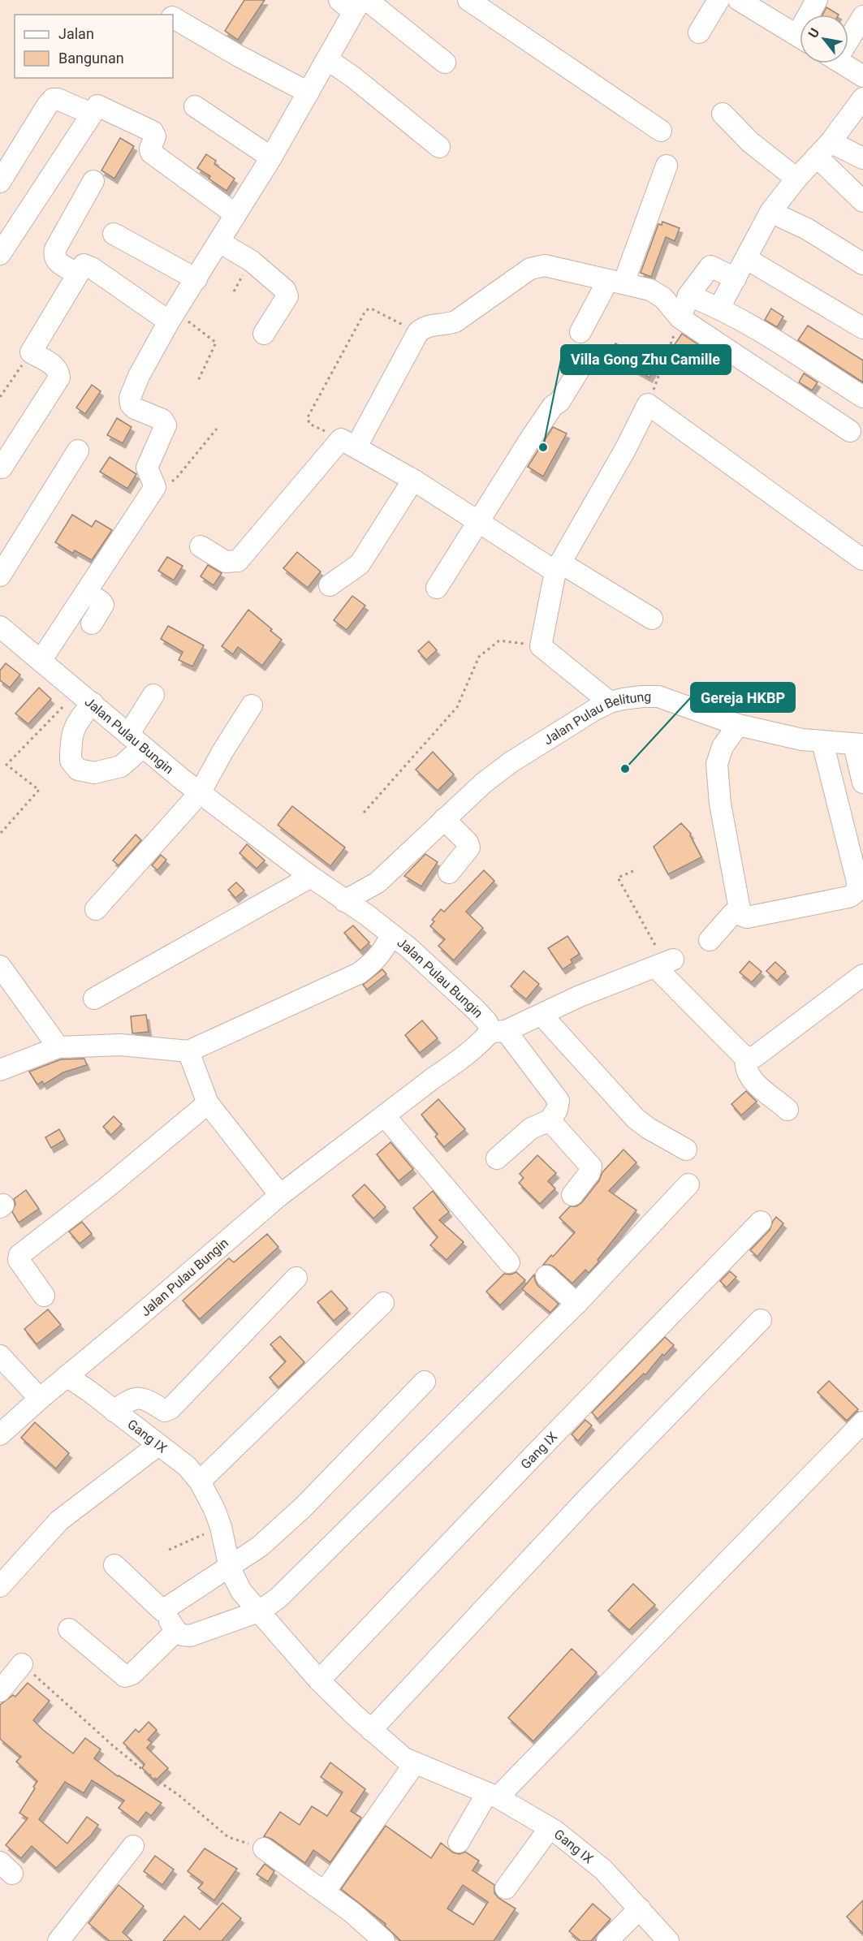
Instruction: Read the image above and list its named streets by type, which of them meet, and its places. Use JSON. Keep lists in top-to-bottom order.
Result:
{
  "streets": {
    "street": ["Jalan Pulau Belitung", "Jalan Pulau Bungin", "Gang IX"]
  },
  "crossings": [
    ["Jalan Pulau Belitung", "Jalan Pulau Bungin"],
    ["Jalan Pulau Bungin", "Gang IX"]
  ],
  "places": ["Villa Gong Zhu Camille", "Gereja HKBP"],
  "legend": ["Jalan", "Bangunan"],
  "north": "top left"
}
